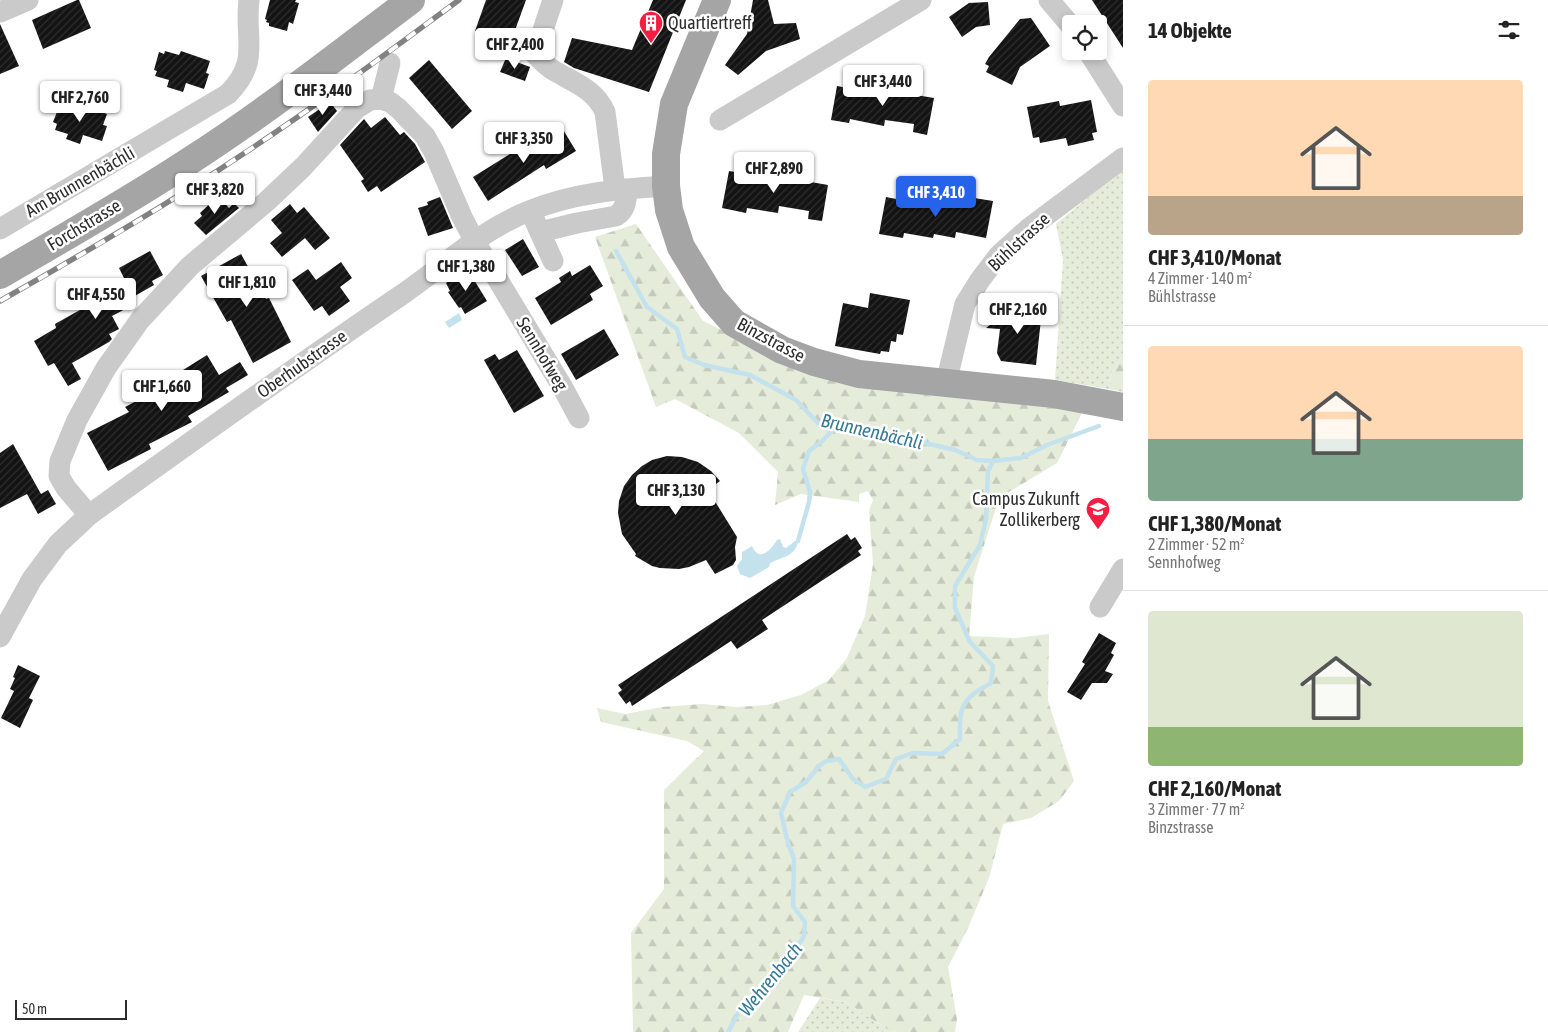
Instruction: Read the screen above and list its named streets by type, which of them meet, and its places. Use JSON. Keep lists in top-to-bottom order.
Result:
{
  "streets": {
    "main road": ["Forchstrasse", "Binzstrasse"],
    "street": [
      "Am Brunnenbächli",
      "Bühlstrasse",
      "Sennhofweg",
      "Oberhubstrasse"
    ]
  },
  "crossings": [
    ["Bühlstrasse", "Binzstrasse"],
    ["Binzstrasse", "Oberhubstrasse"],
    ["Sennhofweg", "Oberhubstrasse"]
  ],
  "water": ["Brunnenbächli", "Wehrenbach"],
  "places": {
    "building": ["Quartiertreff"],
    "school or university": ["Campus Zukunft Zollikerberg"]
  },
  "scale_bar": "50 m",
  "page": {
    "heading": "14 Objekte",
    "price": [
      "CHF 2,400",
      "CHF 3,440",
      "CHF 3,440",
      "CHF 2,760",
      "CHF 3,350",
      "CHF 2,890",
      "CHF 3,820",
      "CHF 3,410",
      "CHF 1,380",
      "CHF 1,810",
      "CHF 4,550",
      "CHF 2,160",
      "CHF 1,660",
      "CHF 3,130"
    ],
    "list": [
      {
        "name": "CHF 3,410/Monat",
        "note": "4 Zimmer · 140 m² · Bühlstrasse"
      },
      {
        "name": "CHF 1,380/Monat",
        "note": "2 Zimmer · 52 m² · Sennhofweg"
      },
      {
        "name": "CHF 2,160/Monat",
        "note": "3 Zimmer · 77 m² · Binzstrasse"
      }
    ],
    "scale": "50 m"
  }
}
